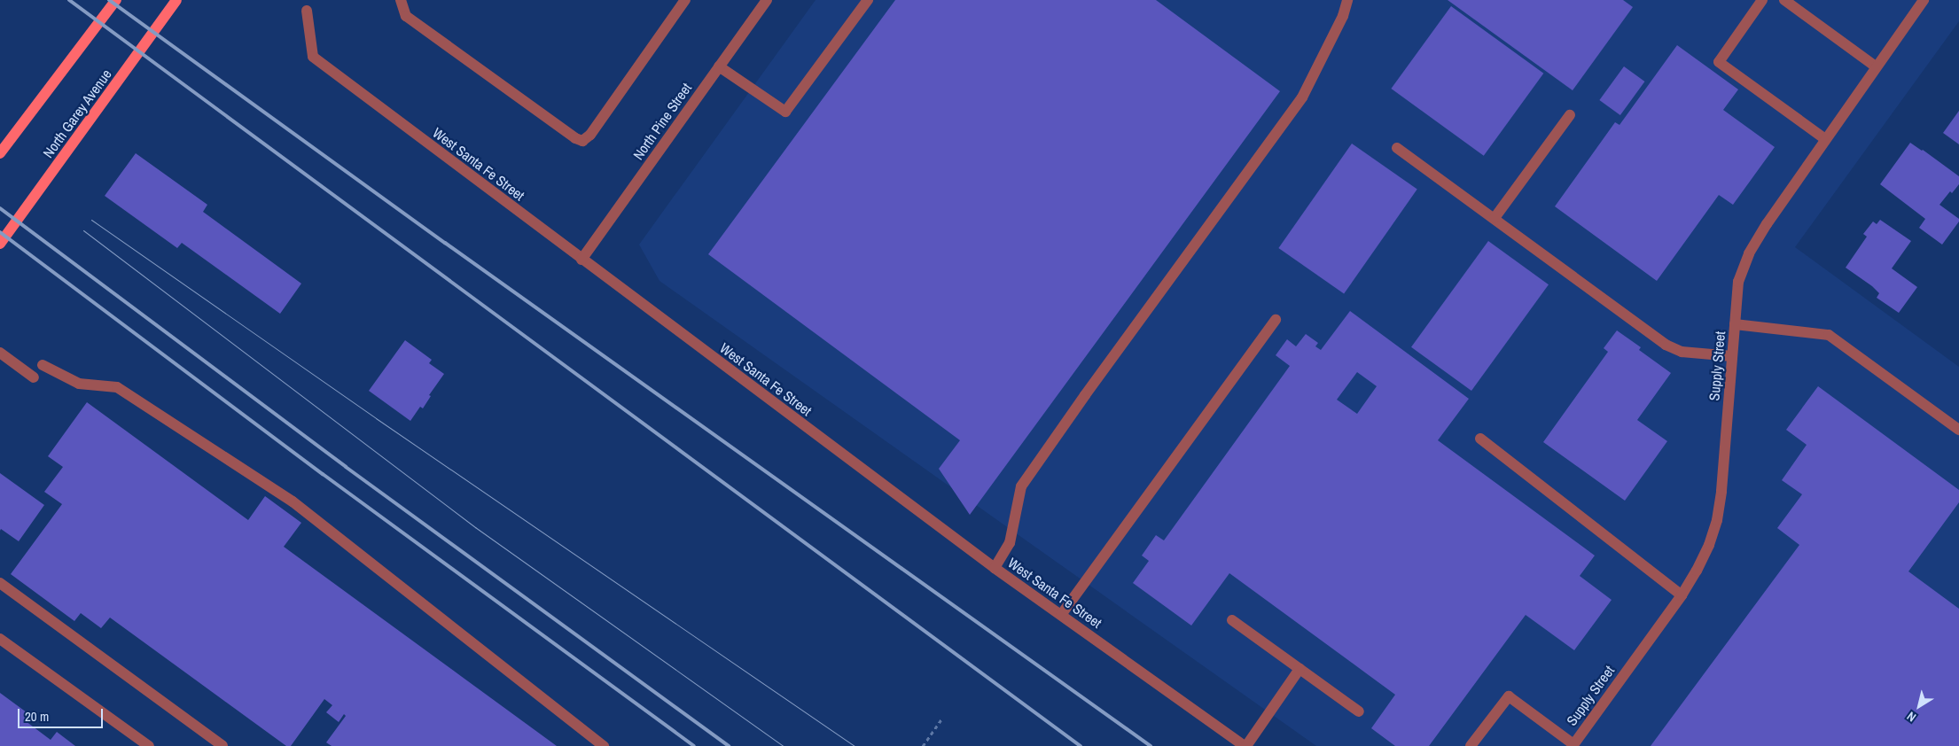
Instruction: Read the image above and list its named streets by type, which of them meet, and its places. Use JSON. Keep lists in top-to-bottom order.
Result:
{
  "streets": {
    "main road": ["North Garey Avenue"],
    "street": ["North Pine Street", "West Santa Fe Street", "Supply Street"]
  },
  "crossings": [
    ["North Pine Street", "West Santa Fe Street"]
  ],
  "scale_bar": "20 m",
  "north": "bottom left"
}
